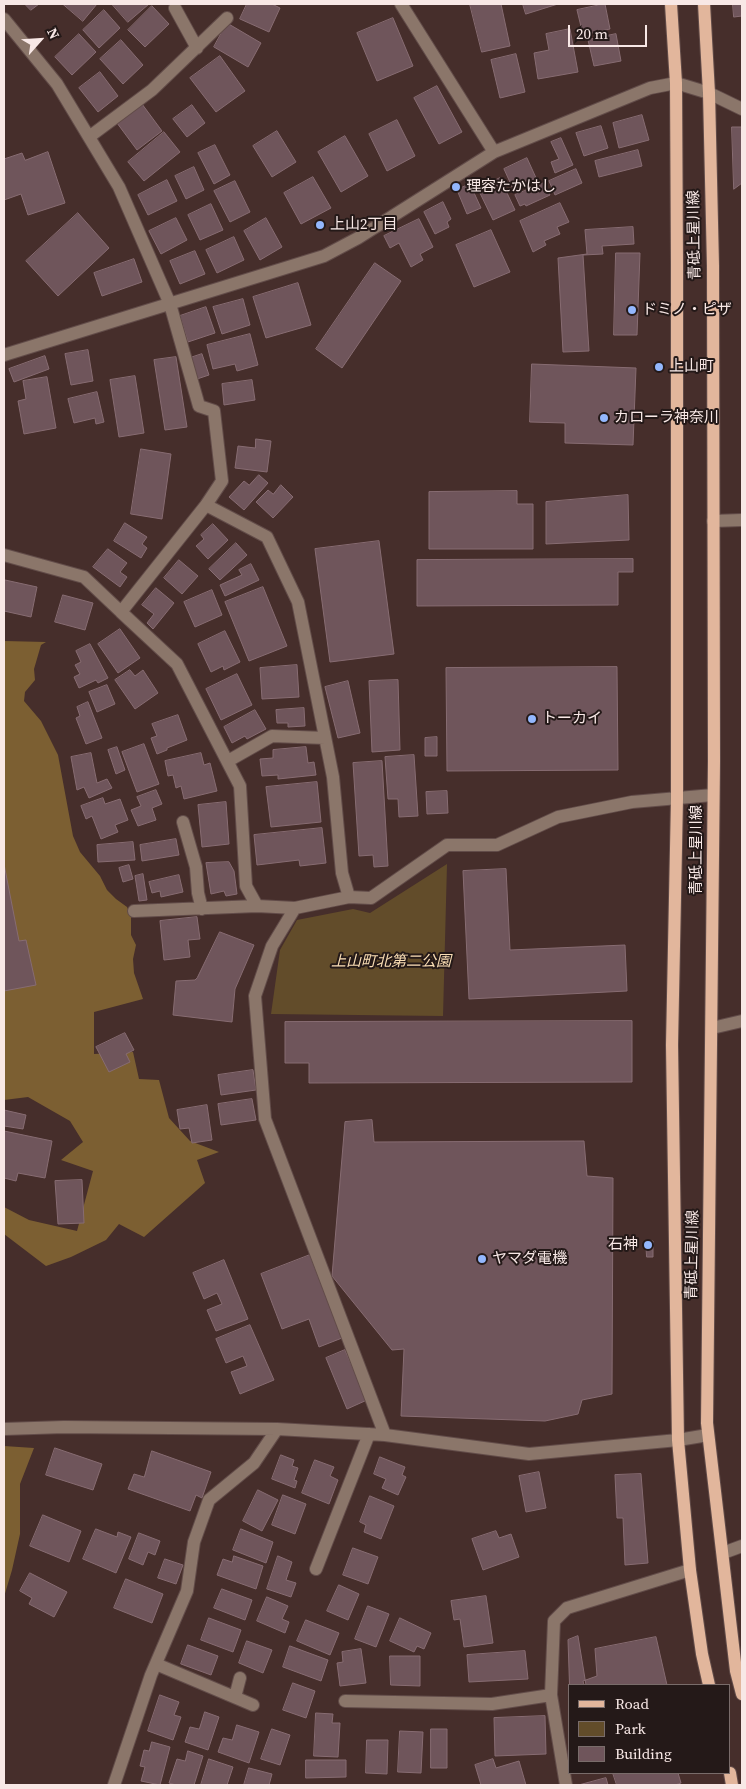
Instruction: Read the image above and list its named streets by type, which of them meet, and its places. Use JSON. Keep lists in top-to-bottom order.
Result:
{
  "streets": {
    "main road": ["青砥上星川線"]
  },
  "parks": ["上山町北第二公園"],
  "places": [
    "理容たかはし",
    "上山2丁目",
    "ドミノ・ピザ",
    "上山町",
    "カローラ神奈川",
    "トーカイ",
    "石神",
    "ヤマダ電機"
  ],
  "legend": ["Road", "Park", "Building"],
  "scale_bar": "20 m",
  "north": "top right"
}
